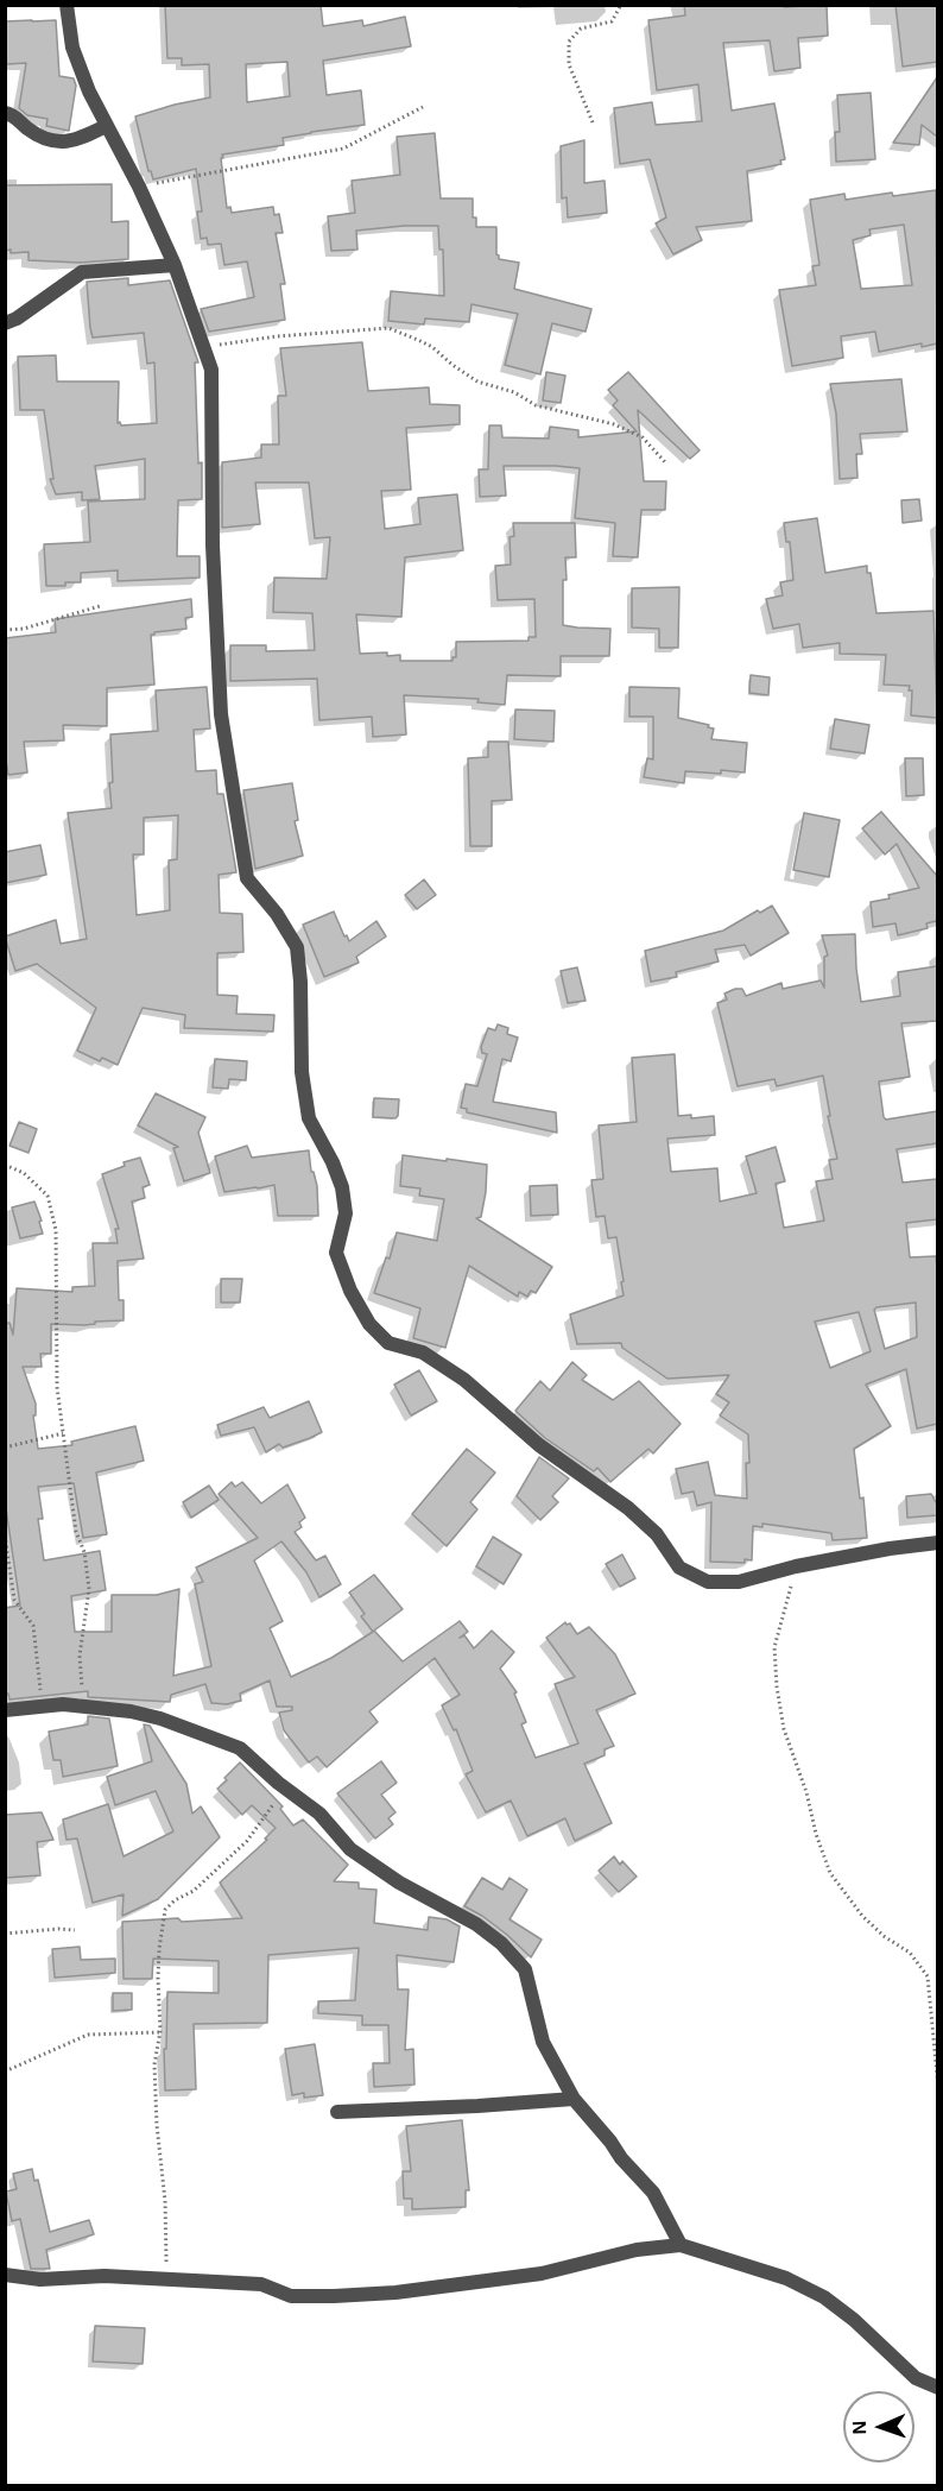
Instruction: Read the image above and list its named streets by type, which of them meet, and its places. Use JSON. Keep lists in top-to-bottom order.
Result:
{
  "north": "left"
}
